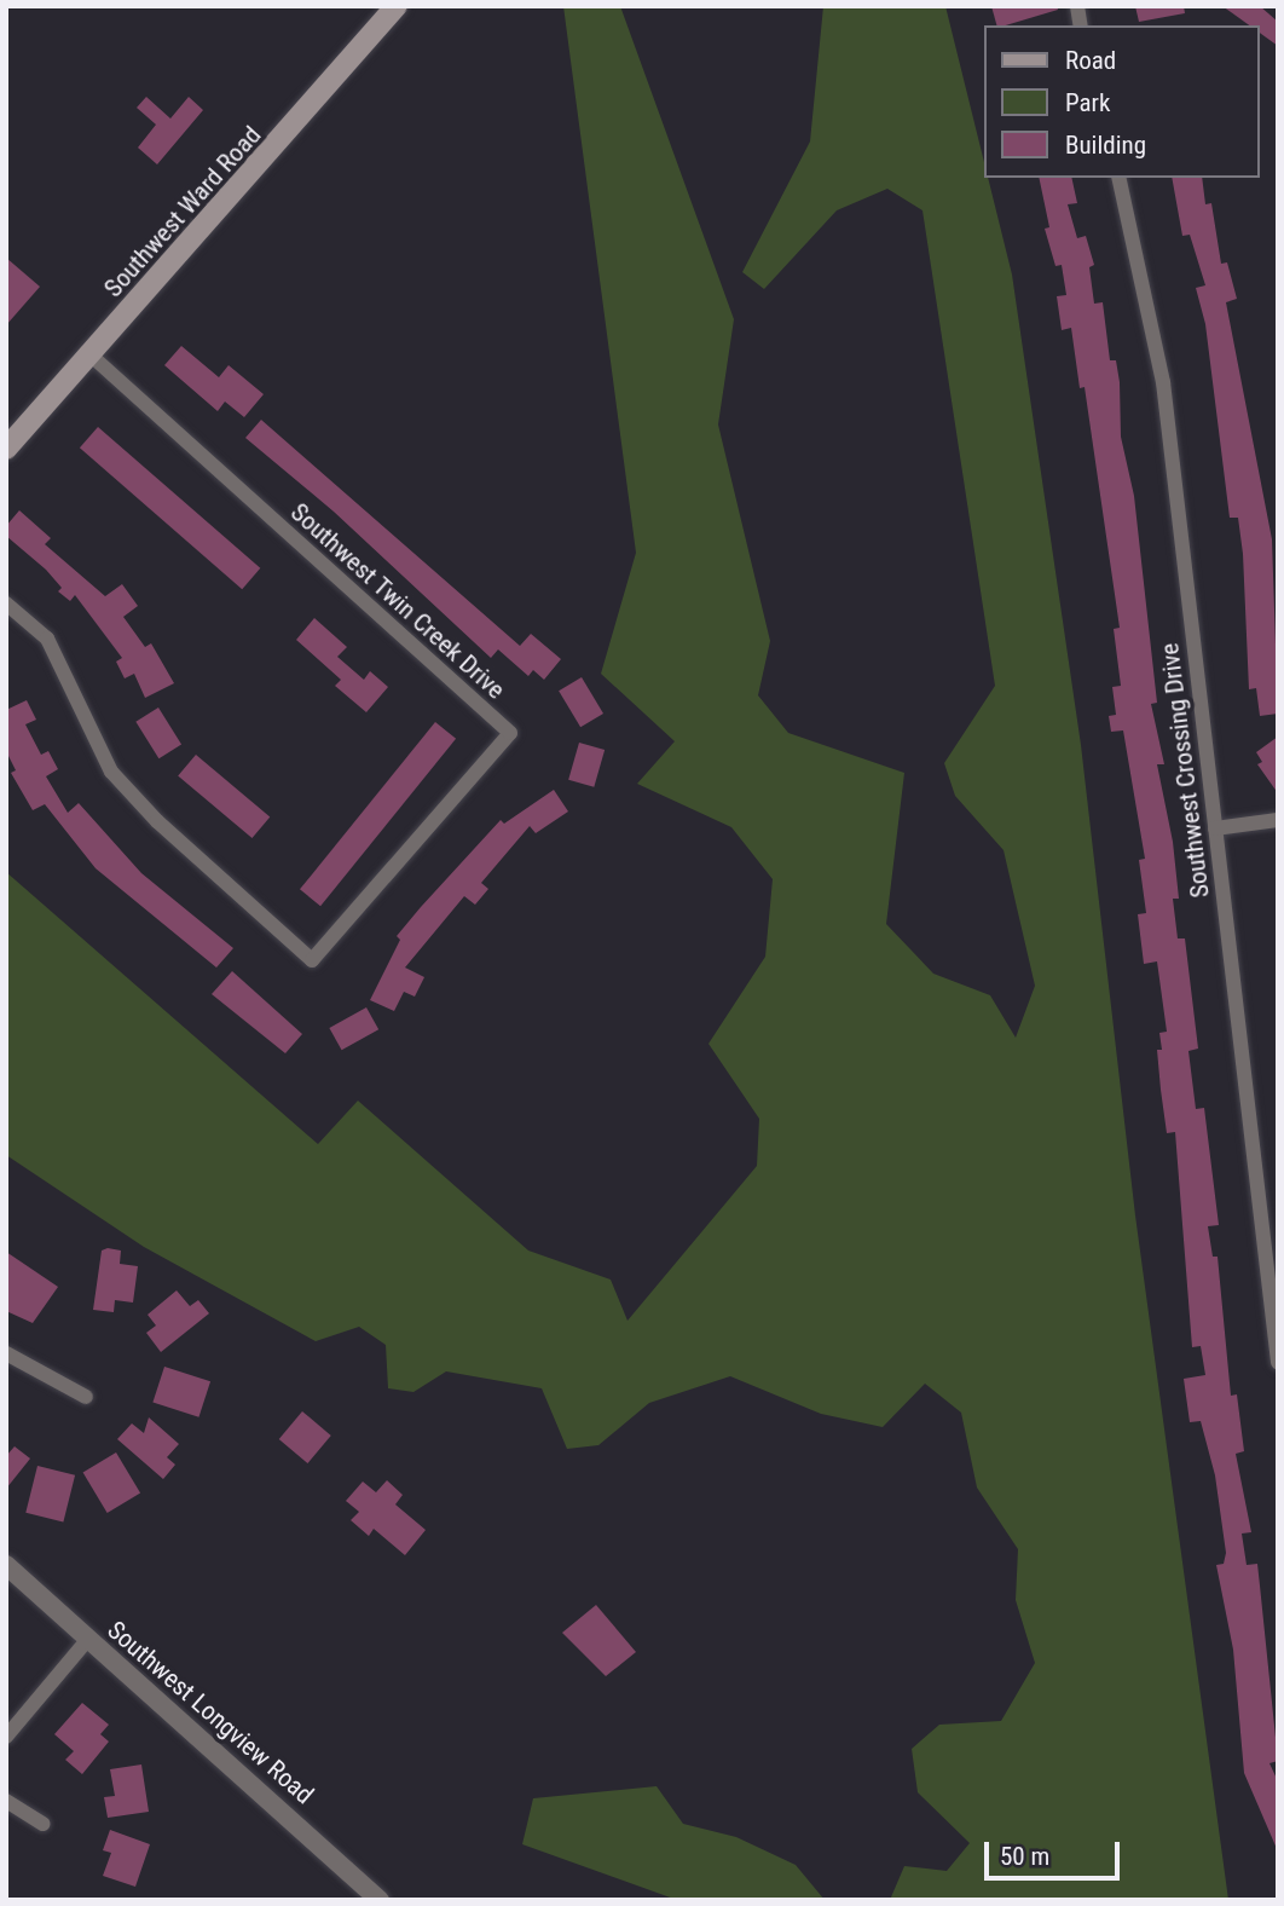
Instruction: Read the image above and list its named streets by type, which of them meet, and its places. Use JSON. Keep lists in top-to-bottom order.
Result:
{
  "streets": {
    "main road": ["Southwest Ward Road"],
    "street": ["Southwest Twin Creek Drive", "Southwest Crossing Drive", "Southwest Longview Road"]
  },
  "crossings": [
    ["Southwest Ward Road", "Southwest Twin Creek Drive"]
  ],
  "legend": ["Road", "Park", "Building"],
  "scale_bar": "50 m"
}
